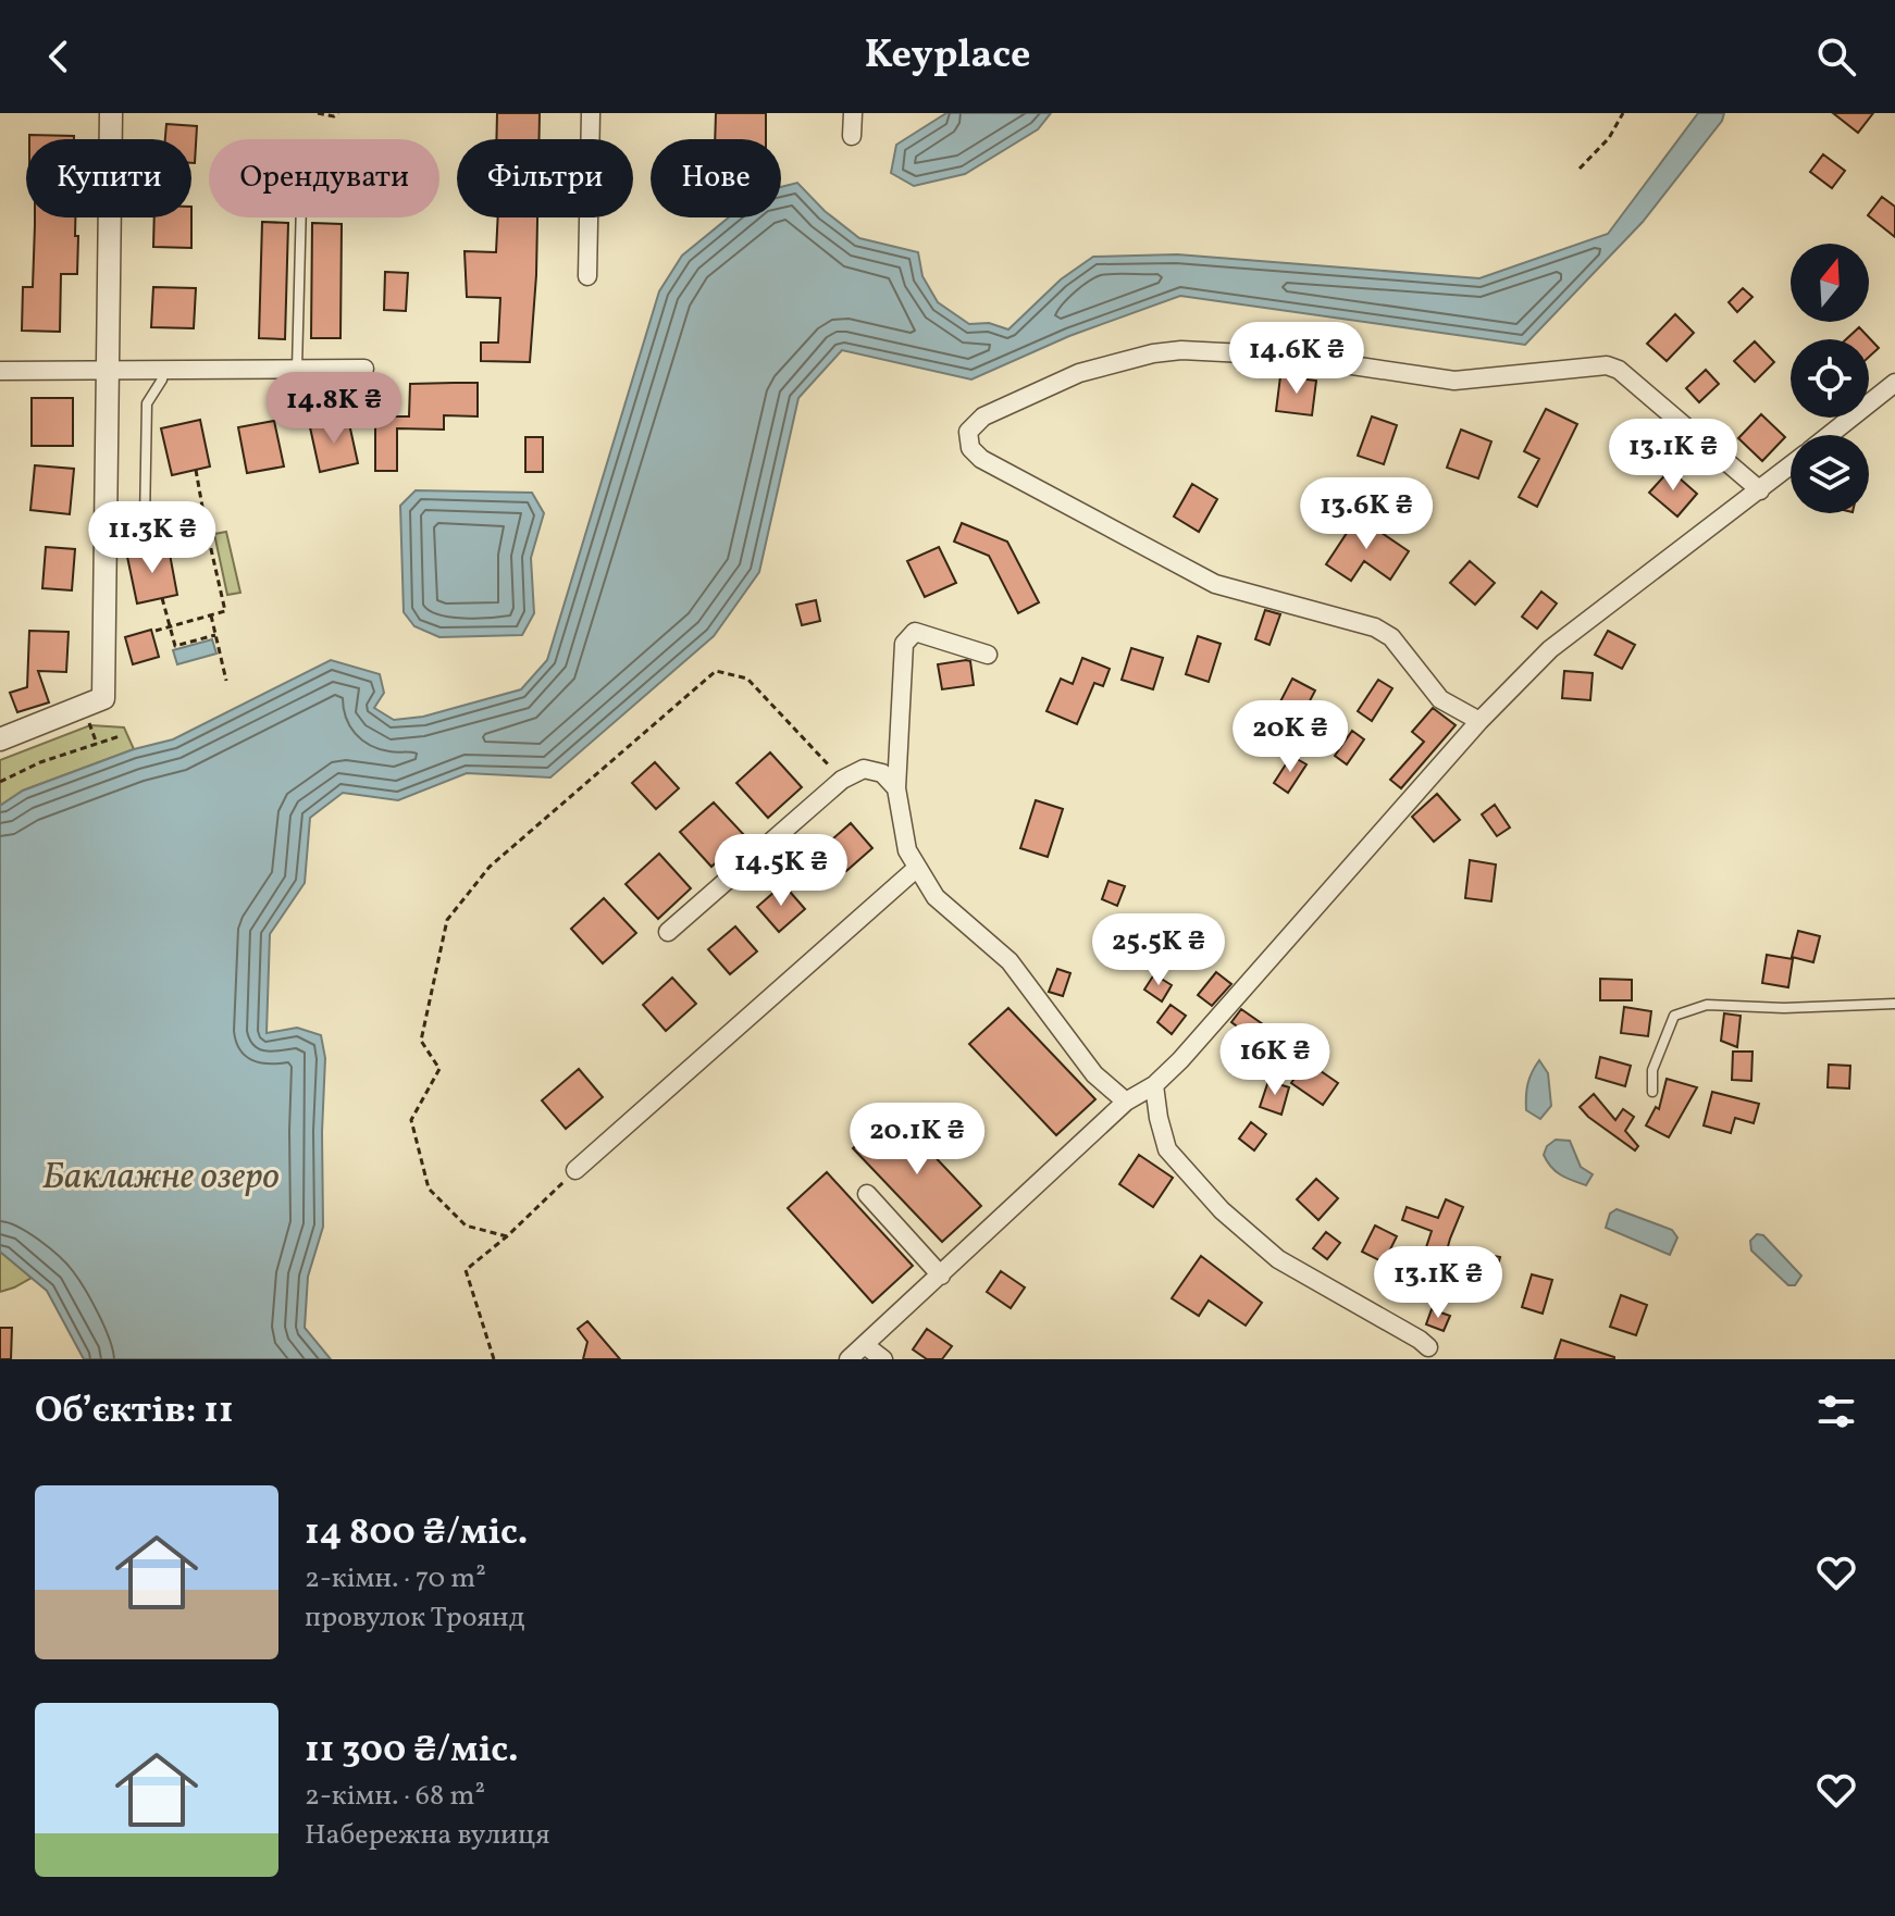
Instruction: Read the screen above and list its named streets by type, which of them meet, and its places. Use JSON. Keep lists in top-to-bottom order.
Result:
{
  "water": ["Баклажне озеро"],
  "north": "top",
  "page": {
    "header": "Keyplace",
    "chip": [
      "Купити",
      "Орендувати",
      "Фільтри",
      "Нове"
    ],
    "price": [
      "14.6K ₴",
      "14.8K ₴",
      "13.1K ₴",
      "13.6K ₴",
      "11.3K ₴",
      "20K ₴",
      "14.5K ₴",
      "25.5K ₴",
      "16K ₴",
      "20.1K ₴",
      "13.1K ₴"
    ],
    "heading": "Об’єктів: 11",
    "list": [
      {
        "name": "14 800 ₴/міс.",
        "note": "2-кімн. · 70 m² · провулок Троянд"
      },
      {
        "name": "11 300 ₴/міс.",
        "note": "2-кімн. · 68 m² · Набережна вулиця"
      }
    ]
  }
}
